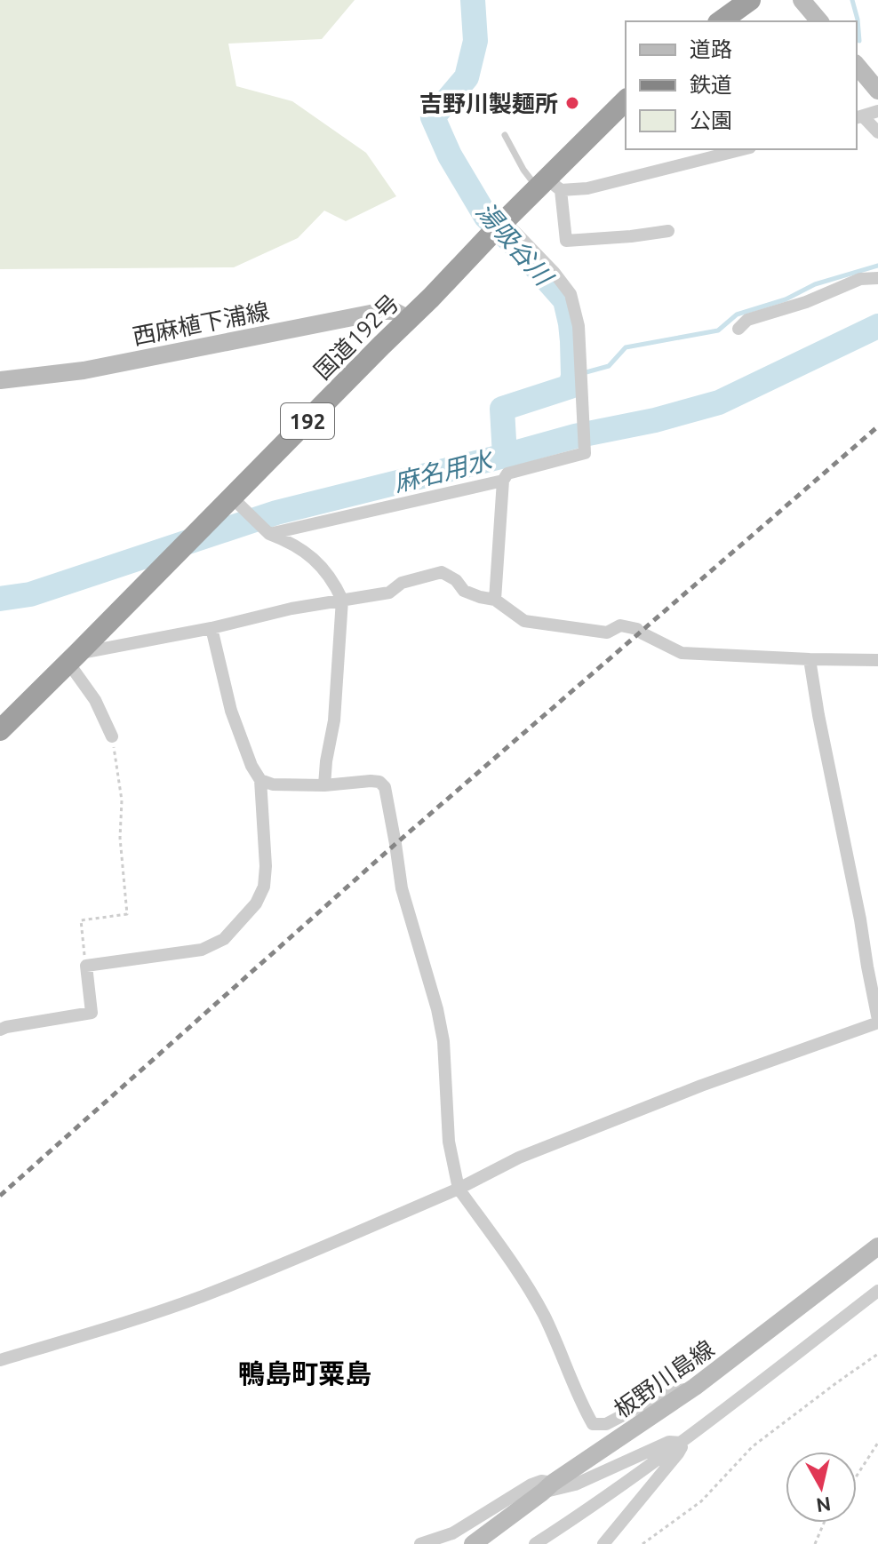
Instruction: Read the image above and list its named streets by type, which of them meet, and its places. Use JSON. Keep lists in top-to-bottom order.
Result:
{
  "streets": {
    "highway": ["国道192号", "192"],
    "main road": ["西麻植下浦線", "板野川島線"]
  },
  "crossings": [
    ["西麻植下浦線", "国道192号"]
  ],
  "districts": ["鴨島町粟島"],
  "water": ["湯吸谷川", "麻名用水"],
  "places": ["吉野川製麺所"],
  "legend": ["道路", "鉄道", "公園"],
  "north": "bottom"
}
